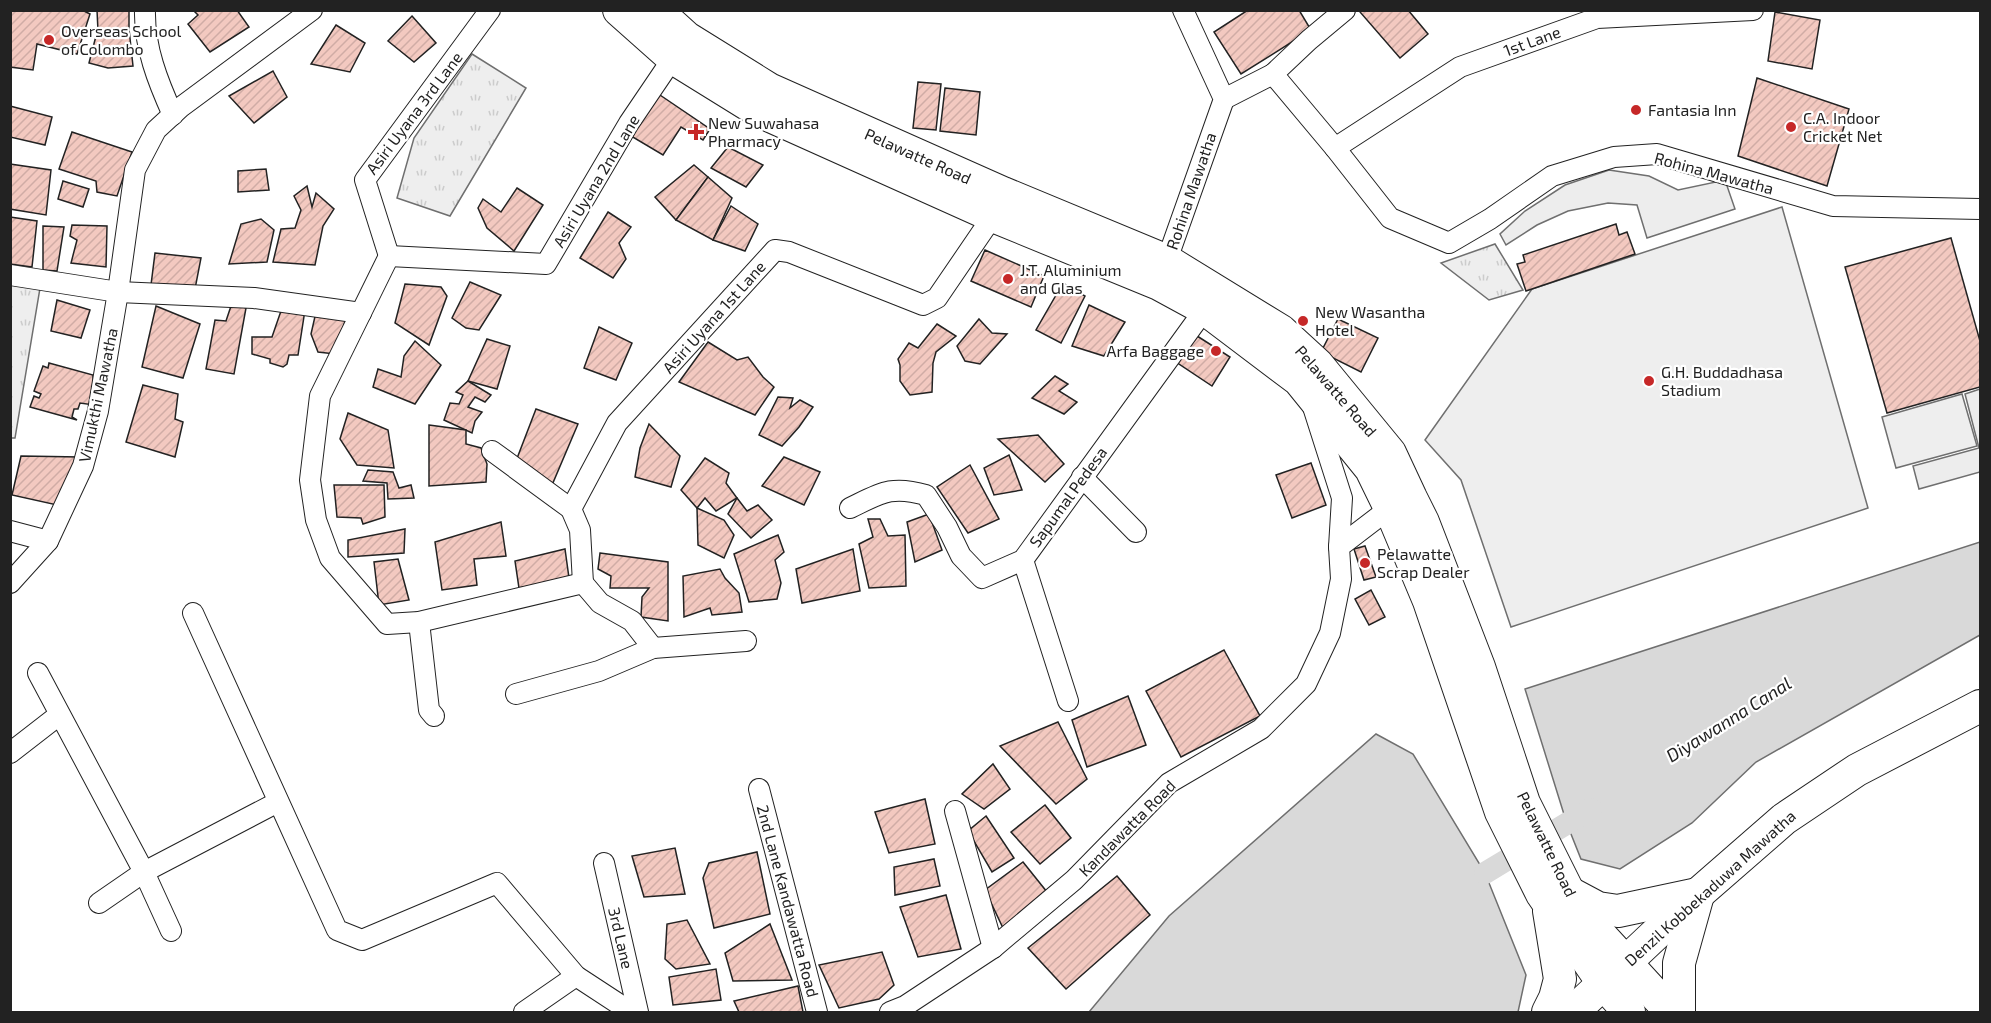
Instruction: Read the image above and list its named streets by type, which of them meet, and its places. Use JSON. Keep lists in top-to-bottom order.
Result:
{
  "streets": {
    "main road": ["Pelawatte Road", "Denzil Kobbekaduwa Mawatha"],
    "street": [
      "1st Lane",
      "Asiri Uyana 3rd Lane",
      "Rohina Mawatha",
      "Asiri Uyana 2nd Lane",
      "Asiri Uyana 1st Lane",
      "Vimukthi Mawatha",
      "Sapumal Pedesa",
      "Kandawatta Road",
      "2nd Lane Kandawatta Road",
      "3rd Lane"
    ]
  },
  "crossings": [
    ["1st Lane", "Rohina Mawatha"],
    ["Asiri Uyana 3rd Lane", "Asiri Uyana 2nd Lane"],
    ["Pelawatte Road", "Rohina Mawatha"],
    ["Pelawatte Road", "Asiri Uyana 2nd Lane"],
    ["Pelawatte Road", "Asiri Uyana 1st Lane"],
    ["Pelawatte Road", "Sapumal Pedesa"],
    ["Pelawatte Road", "Kandawatta Road"],
    ["Pelawatte Road", "Denzil Kobbekaduwa Mawatha"]
  ],
  "water": ["Diyawanna Canal"],
  "places": {
    "other": [
      "Overseas School of Colombo",
      "Fantasia Inn",
      "C.A. Indoor Cricket Net",
      "J.T. Aluminium and Glas",
      "New Wasantha Hotel",
      "Arfa Baggage",
      "G.H. Buddadhasa Stadium",
      "Pelawatte Scrap Dealer"
    ],
    "health": ["New Suwahasa Pharmacy"]
  }
}
